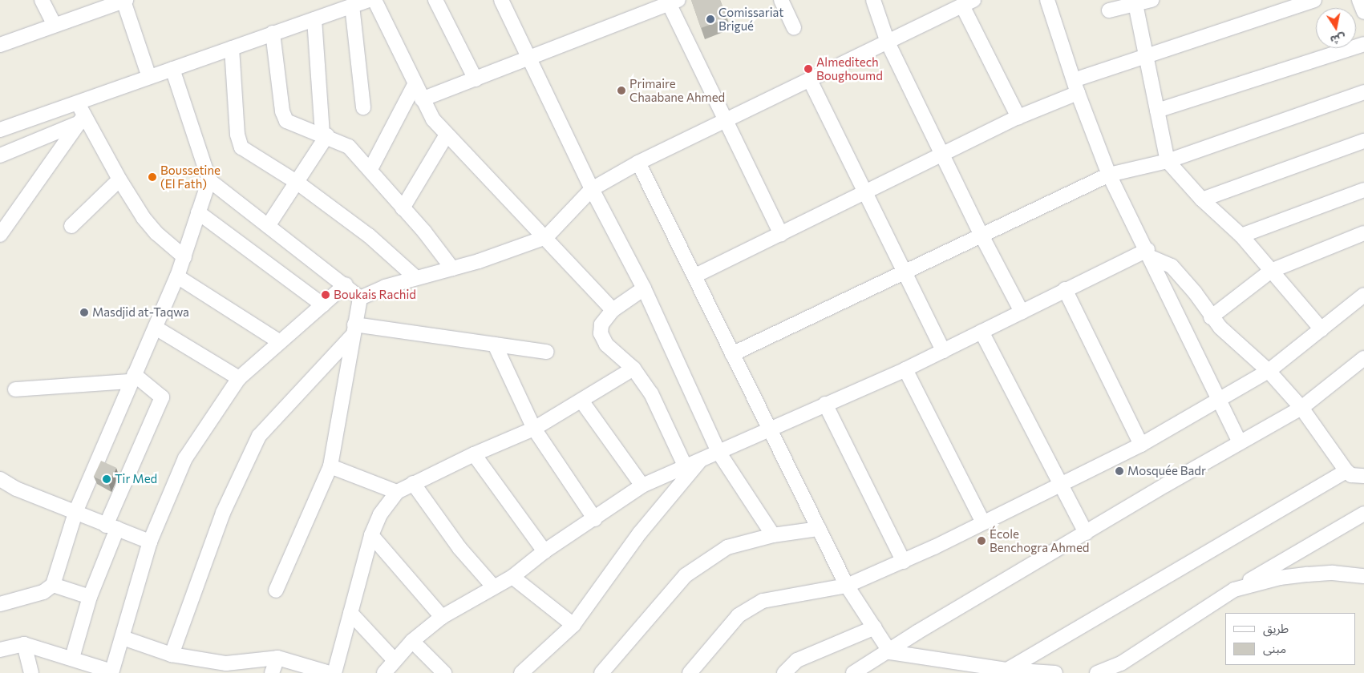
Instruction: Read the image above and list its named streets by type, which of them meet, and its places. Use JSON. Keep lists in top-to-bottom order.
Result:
{
  "places": [
    "Comissariat Brigué",
    "Almeditech Boughoumd",
    "Primaire Chaabane Ahmed",
    "Boussetine (El Fath)",
    "Boukais Rachid",
    "Masdjid at-Taqwa",
    "Mosquée Badr",
    "Tir Med",
    "École Benchogra Ahmed"
  ],
  "legend": ["طريق", "مبنى"],
  "north": "bottom"
}
